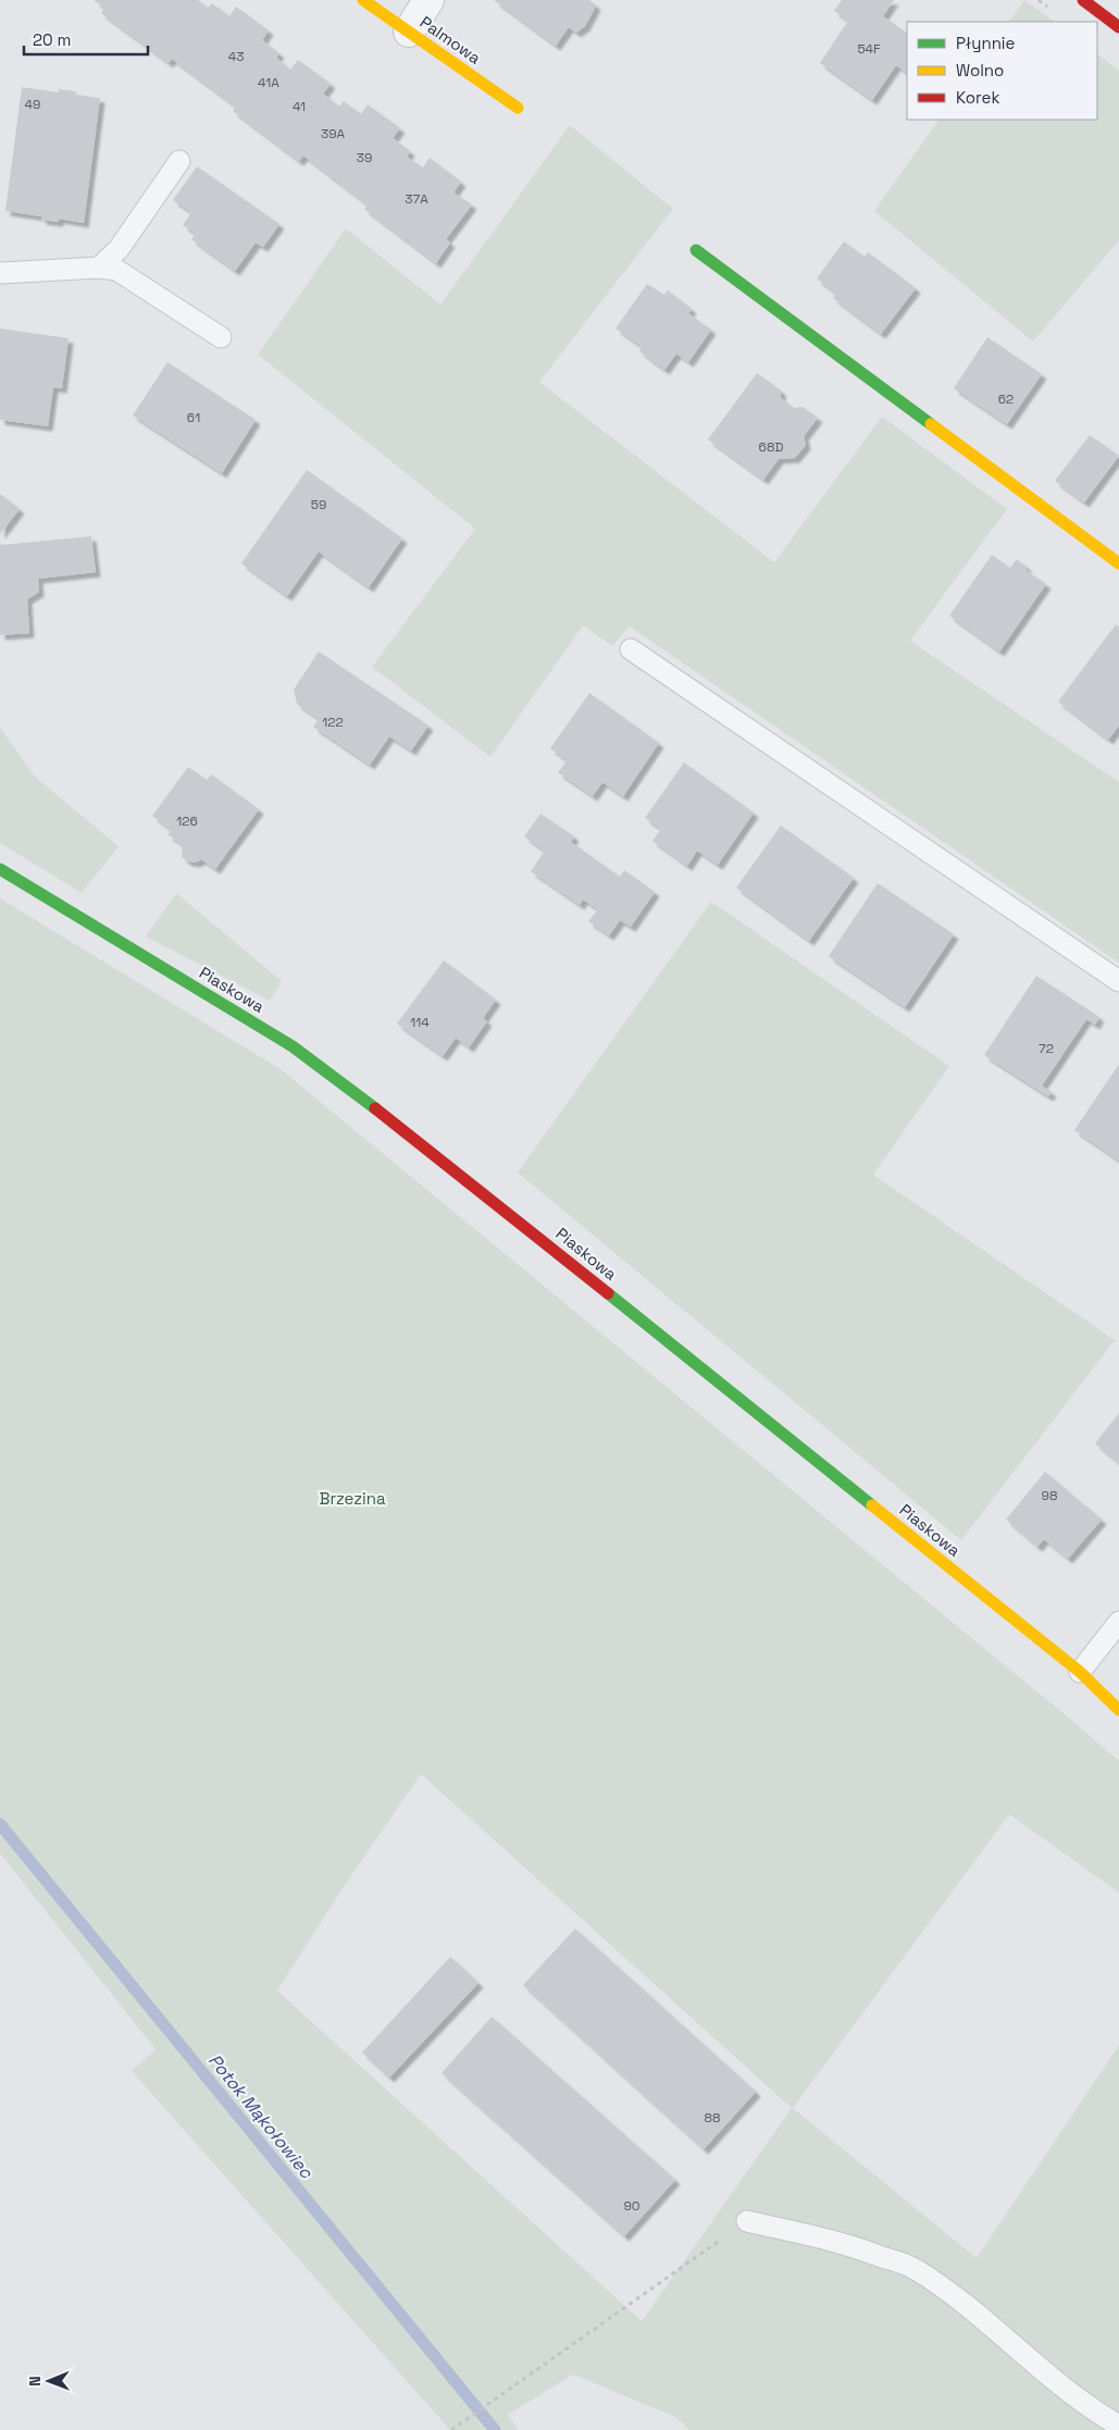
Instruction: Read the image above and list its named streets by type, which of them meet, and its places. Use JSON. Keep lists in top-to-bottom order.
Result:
{
  "streets": {
    "street": ["Palmowa", "Piaskowa"]
  },
  "water": ["Potok Mąkołowiec"],
  "parks": ["Brzezina"],
  "house_numbers": [
    "54F",
    "43",
    "41A",
    "49",
    "41",
    "39A",
    "39",
    "37A",
    "62",
    "61",
    "68D",
    "59",
    "122",
    "126",
    "114",
    "72",
    "98",
    "88",
    "90"
  ],
  "legend": ["Płynnie", "Wolno", "Korek"],
  "scale_bar": "20 m",
  "north": "left"
}
